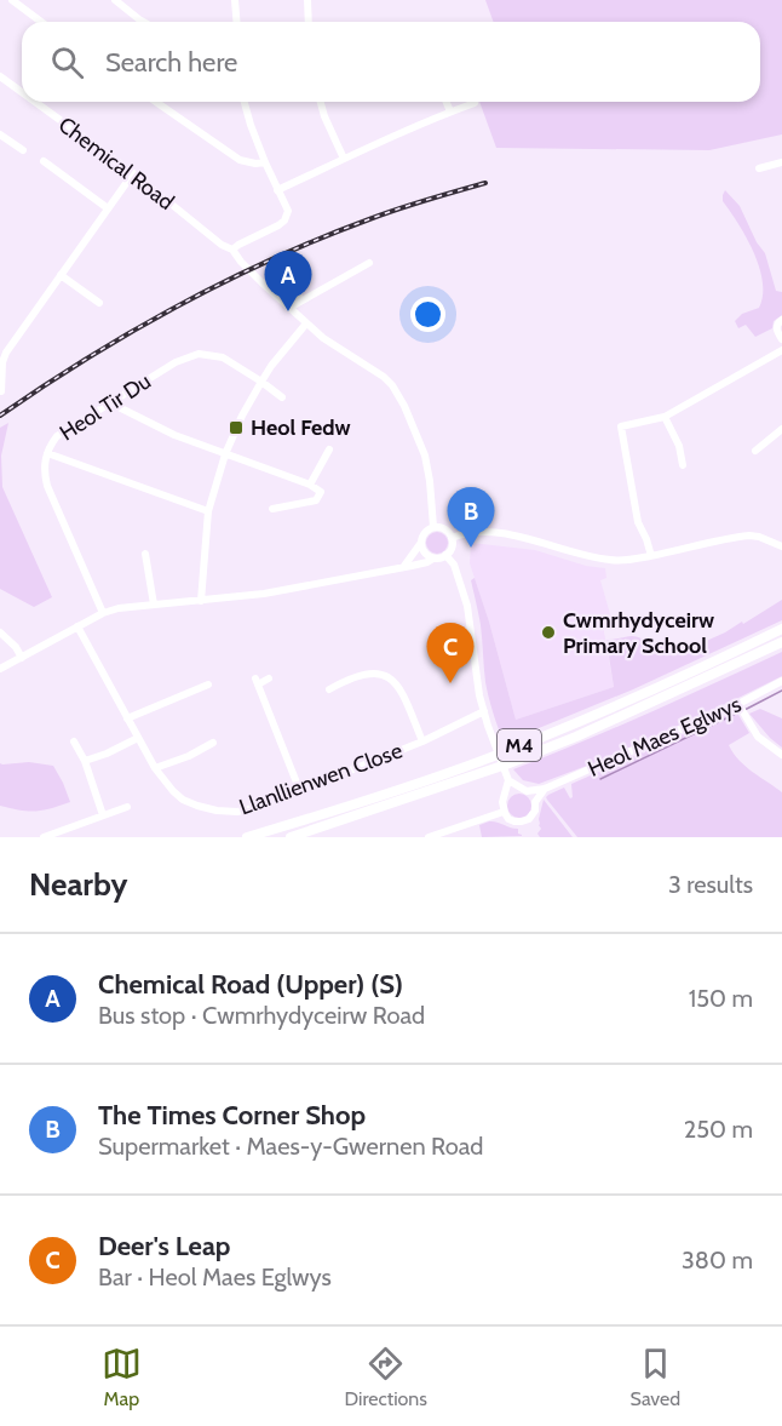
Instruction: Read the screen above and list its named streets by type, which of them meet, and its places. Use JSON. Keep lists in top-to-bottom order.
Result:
{
  "streets": {
    "highway": ["M4"],
    "street": [
      "Chemical Road",
      "Heol Tir Du",
      "Heol Maes Eglwys",
      "Llanllienwen Close"
    ]
  },
  "places": {
    "transit": ["Heol Fedw"],
    "other": ["Cwmrhydyceirw Primary School"]
  },
  "page": {
    "search": "Search here",
    "pins": ["A", "B", "C"],
    "heading": ["Nearby", "3 results"],
    "list": [
      {
        "mark": "A",
        "name": "Chemical Road (Upper) (S)",
        "note": "Bus stop · Cwmrhydyceirw Road",
        "value": "150 m"
      },
      {
        "mark": "B",
        "name": "The Times Corner Shop",
        "note": "Supermarket · Maes-y-Gwernen Road",
        "value": "250 m"
      },
      {
        "mark": "C",
        "name": "Deer's Leap",
        "note": "Bar · Heol Maes Eglwys",
        "value": "380 m"
      }
    ],
    "nav": ["Map", "Directions", "Saved"]
  }
}
